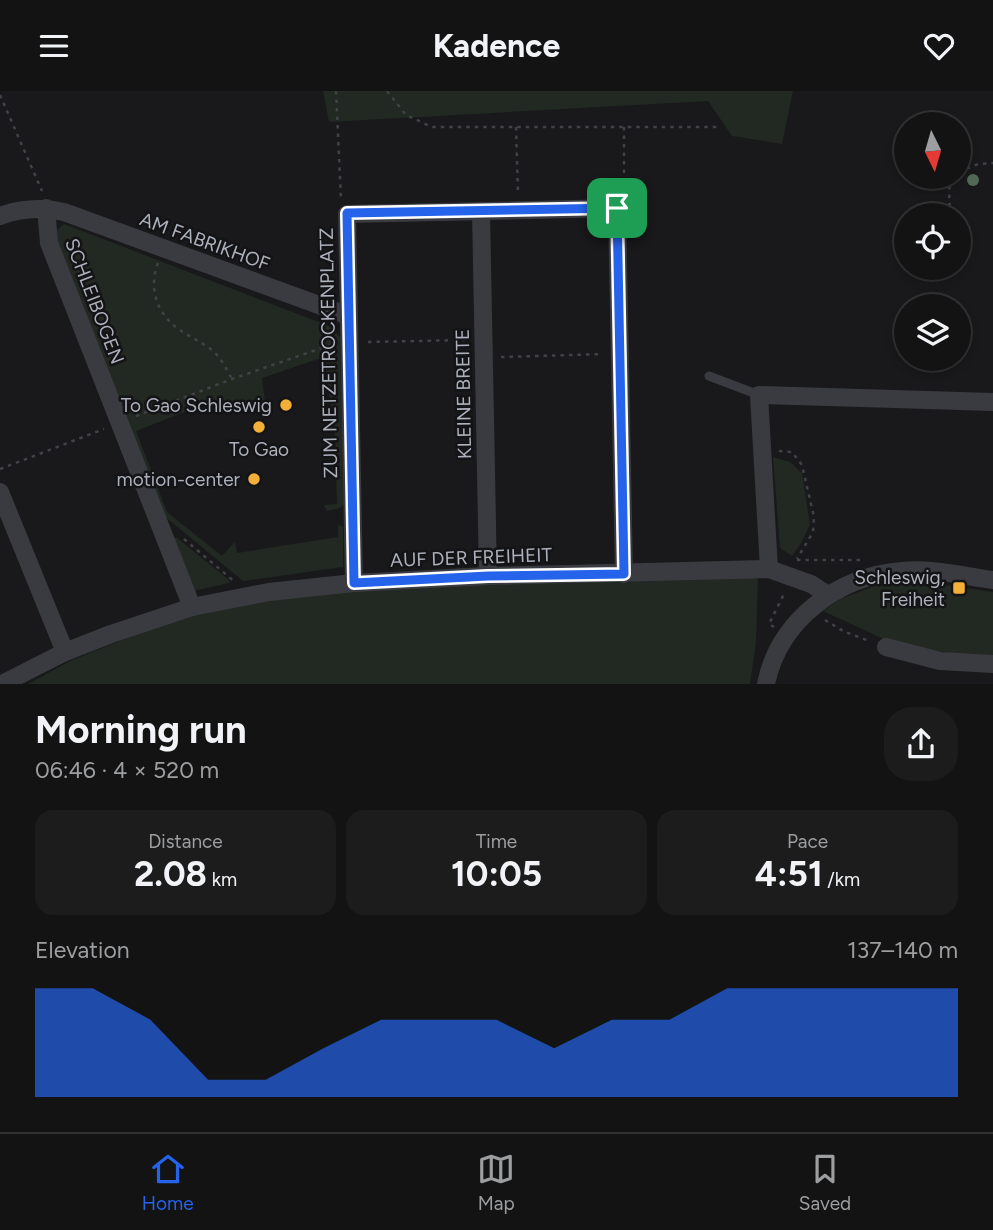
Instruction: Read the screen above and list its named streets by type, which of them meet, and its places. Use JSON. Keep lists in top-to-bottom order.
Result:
{
  "streets": {
    "street": [
      "AM FABRIKHOF",
      "SCHLEIBOGEN",
      "ZUM NETZETROCKENPLATZ",
      "KLEINE BREITE",
      "AUF DER FREIHEIT"
    ]
  },
  "crossings": [
    ["AM FABRIKHOF", "SCHLEIBOGEN"],
    ["AM FABRIKHOF", "ZUM NETZETROCKENPLATZ"],
    ["SCHLEIBOGEN", "AUF DER FREIHEIT"],
    ["ZUM NETZETROCKENPLATZ", "KLEINE BREITE"],
    ["ZUM NETZETROCKENPLATZ", "AUF DER FREIHEIT"],
    ["KLEINE BREITE", "AUF DER FREIHEIT"]
  ],
  "places": {
    "other": ["To Gao Schleswig", "To Gao", "motion-center"],
    "transit": ["Schleswig, Freiheit"]
  },
  "north": "bottom",
  "page": {
    "header": "Kadence",
    "heading": ["Morning run", "06:46 · 4 × 520 m"],
    "stats": [
      ["Distance", "2.08 km"],
      ["Time", "10:05"],
      ["Pace", "4:51 /km"]
    ],
    "chart": ["Elevation", "137–140 m"],
    "tabs": ["Home", "Map", "Saved"]
  }
}
